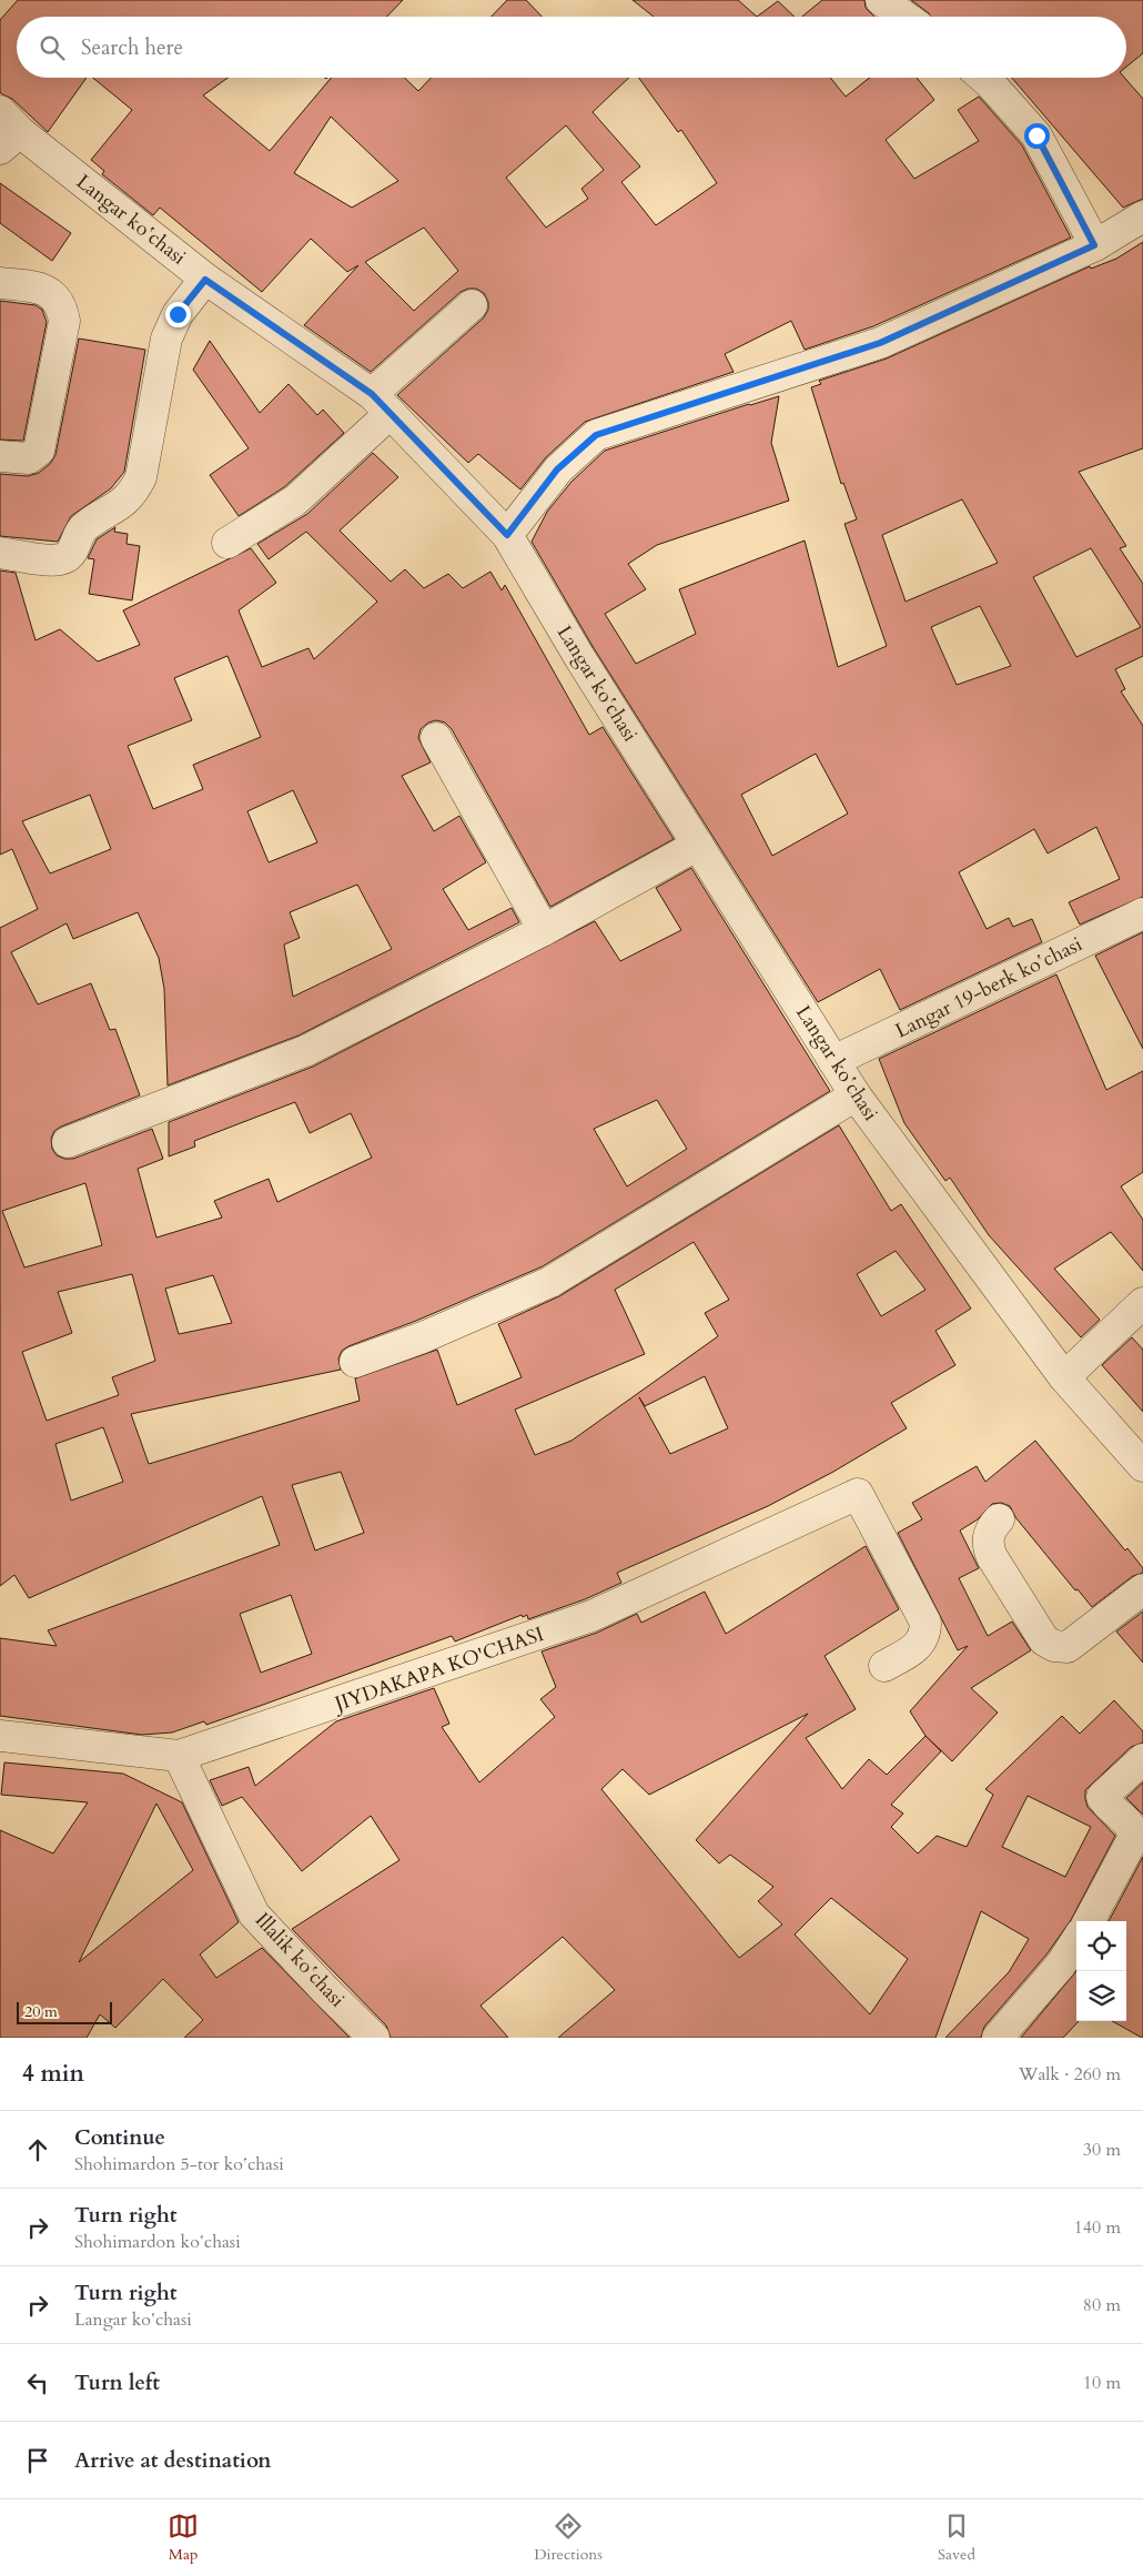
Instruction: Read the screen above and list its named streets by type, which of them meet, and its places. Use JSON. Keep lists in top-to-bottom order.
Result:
{
  "streets": {
    "street": [
      "Langar koʻchasi",
      "Langar 19-berk koʻchasi",
      "JIYDAKAPA KO'CHASI",
      "Illalik koʻchasi"
    ]
  },
  "crossings": [
    ["Langar koʻchasi", "Langar 19-berk koʻchasi"],
    ["JIYDAKAPA KO'CHASI", "Illalik koʻchasi"]
  ],
  "scale_bar": "20 m",
  "page": {
    "search": "Search here",
    "scale": "20 m",
    "heading": ["4 min", "Walk · 260 m"],
    "list": [
      ["Continue", "Shohimardon 5-tor koʻchasi", "30 m"],
      ["Turn right", "Shohimardon koʻchasi", "140 m"],
      ["Turn right", "Langar koʻchasi", "80 m"],
      ["Turn left", "10 m"],
      "Arrive at destination"
    ],
    "nav": ["Map", "Directions", "Saved"]
  }
}
